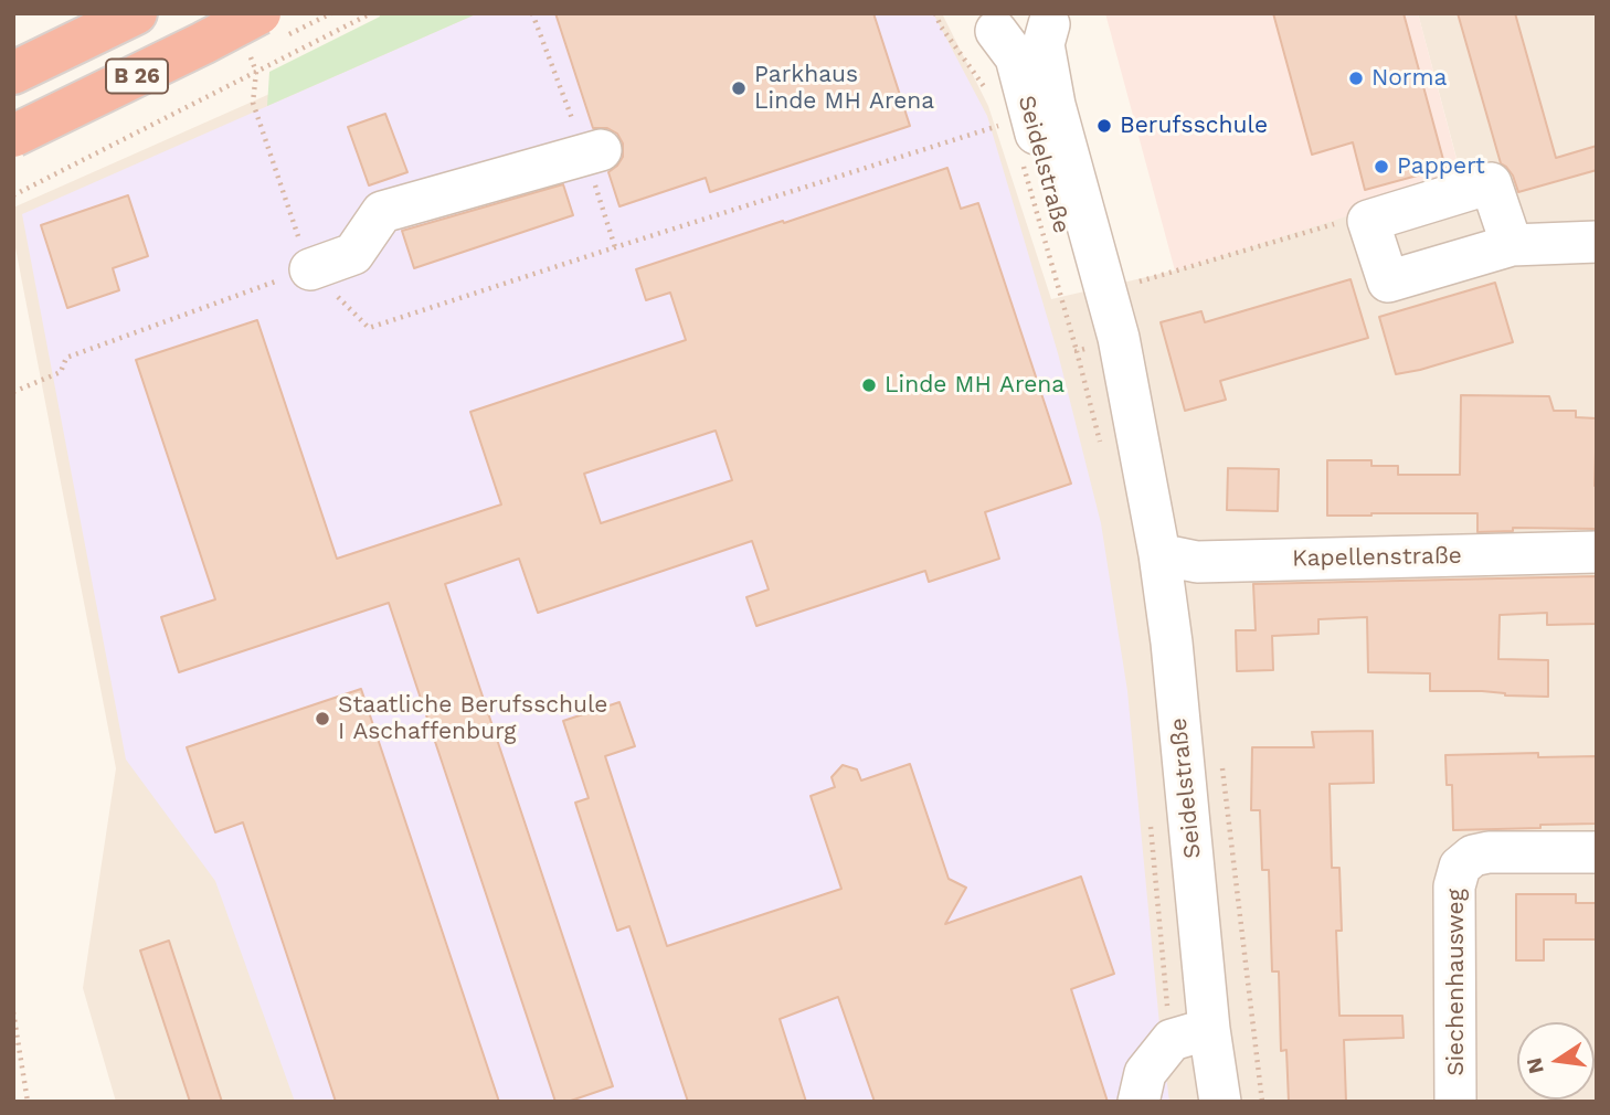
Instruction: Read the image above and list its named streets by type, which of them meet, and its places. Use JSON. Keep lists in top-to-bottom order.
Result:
{
  "streets": {
    "highway": ["B 26"],
    "street": ["Seidelstraße", "Kapellenstraße", "Siechenhausweg"]
  },
  "crossings": [
    ["Seidelstraße", "Kapellenstraße"]
  ],
  "places": [
    "Norma",
    "Parkhaus Linde MH Arena",
    "Berufsschule",
    "Pappert",
    "Linde MH Arena",
    "Staatliche Berufsschule I Aschaffenburg"
  ],
  "north": "left"
}
